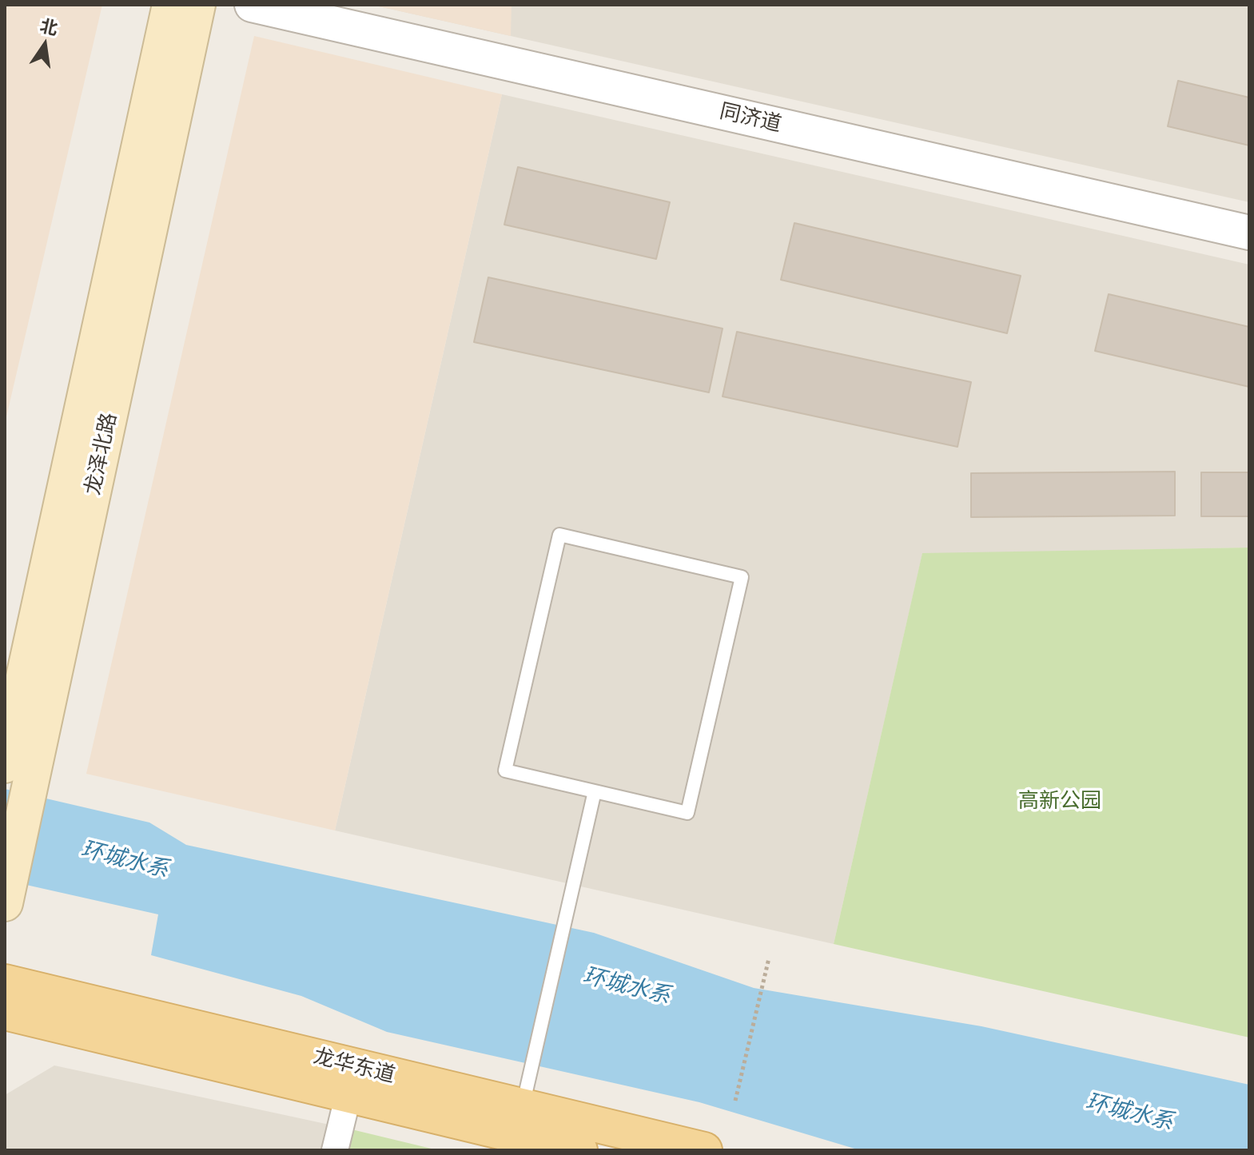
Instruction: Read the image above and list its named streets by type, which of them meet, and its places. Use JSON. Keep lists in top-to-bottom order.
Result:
{
  "streets": {
    "main road": ["龙泽北路", "龙华东道"],
    "street": ["同济道"]
  },
  "water": ["环城水系"],
  "parks": ["高新公园"],
  "north": "top"
}
